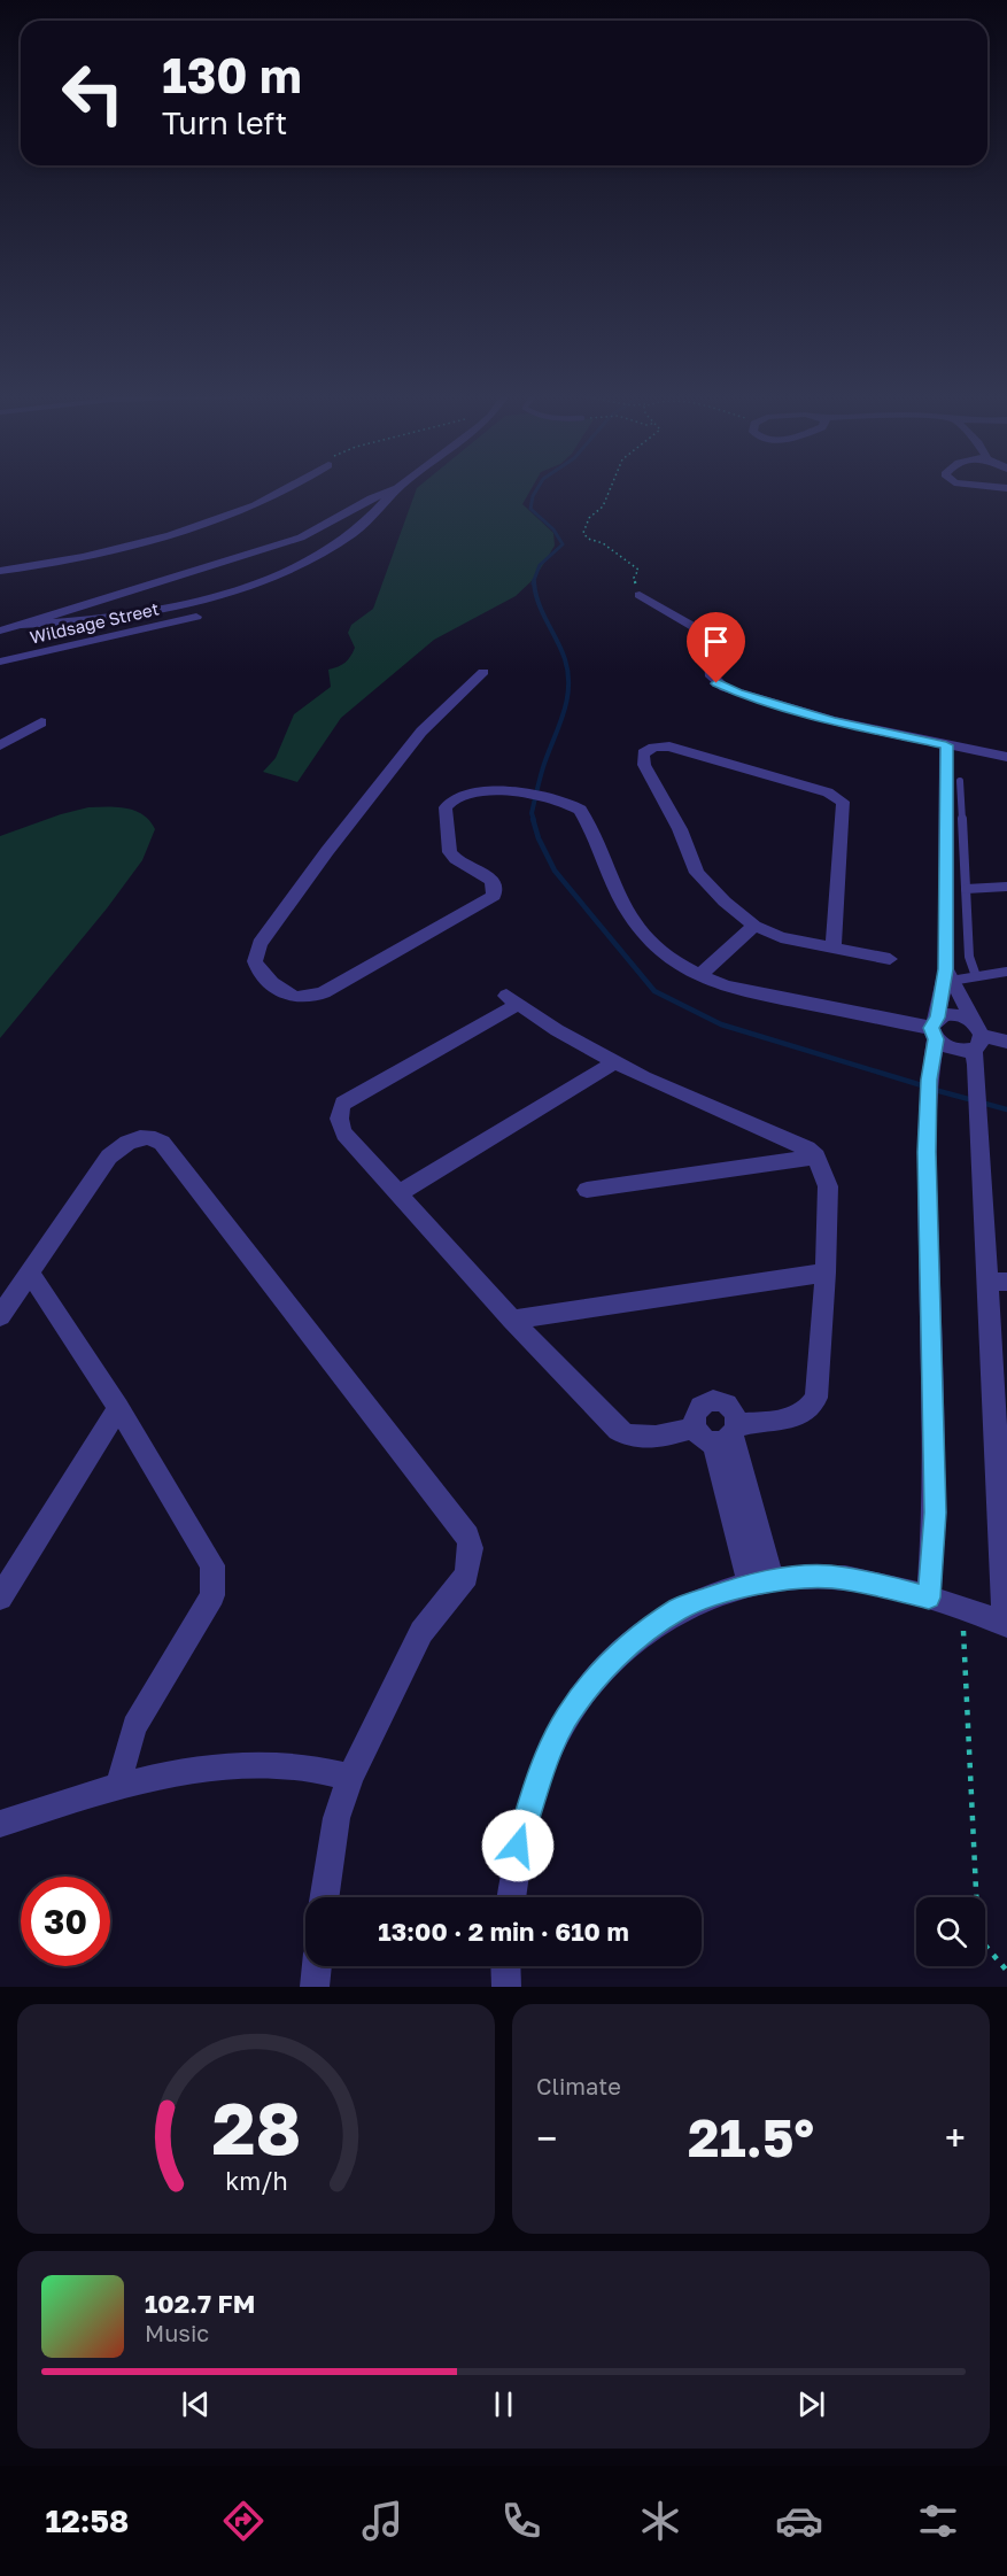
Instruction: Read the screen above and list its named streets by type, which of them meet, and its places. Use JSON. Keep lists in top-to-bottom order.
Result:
{
  "streets": {
    "street": ["Wildsage Street"]
  },
  "page": {
    "turn": ["130 m", "Turn left"],
    "limit": "30",
    "trip": "13:00 · 2 min · 610 m",
    "tile": "Climate",
    "heat": ["−", "21.5°", "+"],
    "song": ["102.7 FM", "Music"],
    "tabs": "12:58",
    "gauge": ["28", "km/h"]
  }
}
